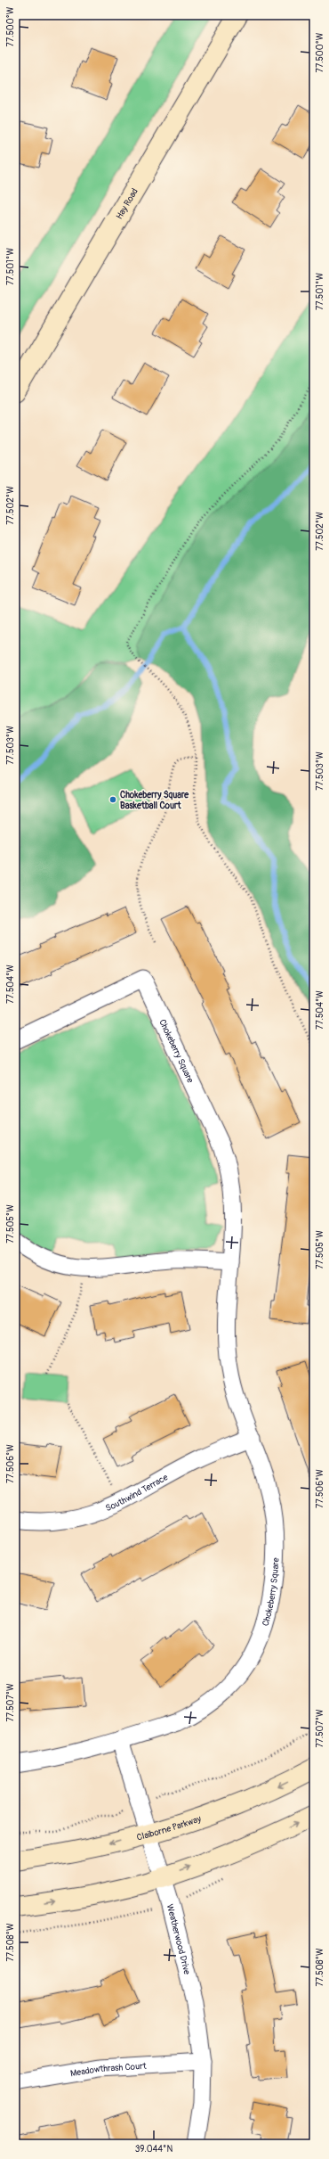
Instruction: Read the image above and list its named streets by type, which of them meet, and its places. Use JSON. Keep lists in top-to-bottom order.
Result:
{
  "streets": {
    "main road": ["Hay Road", "Claiborne Parkway"],
    "street": [
      "Chokeberry Square",
      "Southwind Terrace",
      "Weatherwood Drive",
      "Meadowthrash Court"
    ]
  },
  "crossings": [
    ["Chokeberry Square", "Southwind Terrace"],
    ["Chokeberry Square", "Weatherwood Drive"],
    ["Claiborne Parkway", "Weatherwood Drive"],
    ["Weatherwood Drive", "Meadowthrash Court"]
  ],
  "places": ["Chokeberry Square Basketball Court"],
  "coordinates": [
    "77.500°W",
    "77.501°W",
    "77.502°W",
    "77.503°W",
    "77.504°W",
    "77.505°W",
    "77.506°W",
    "77.507°W",
    "77.508°W",
    "39.044°N"
  ]
}
